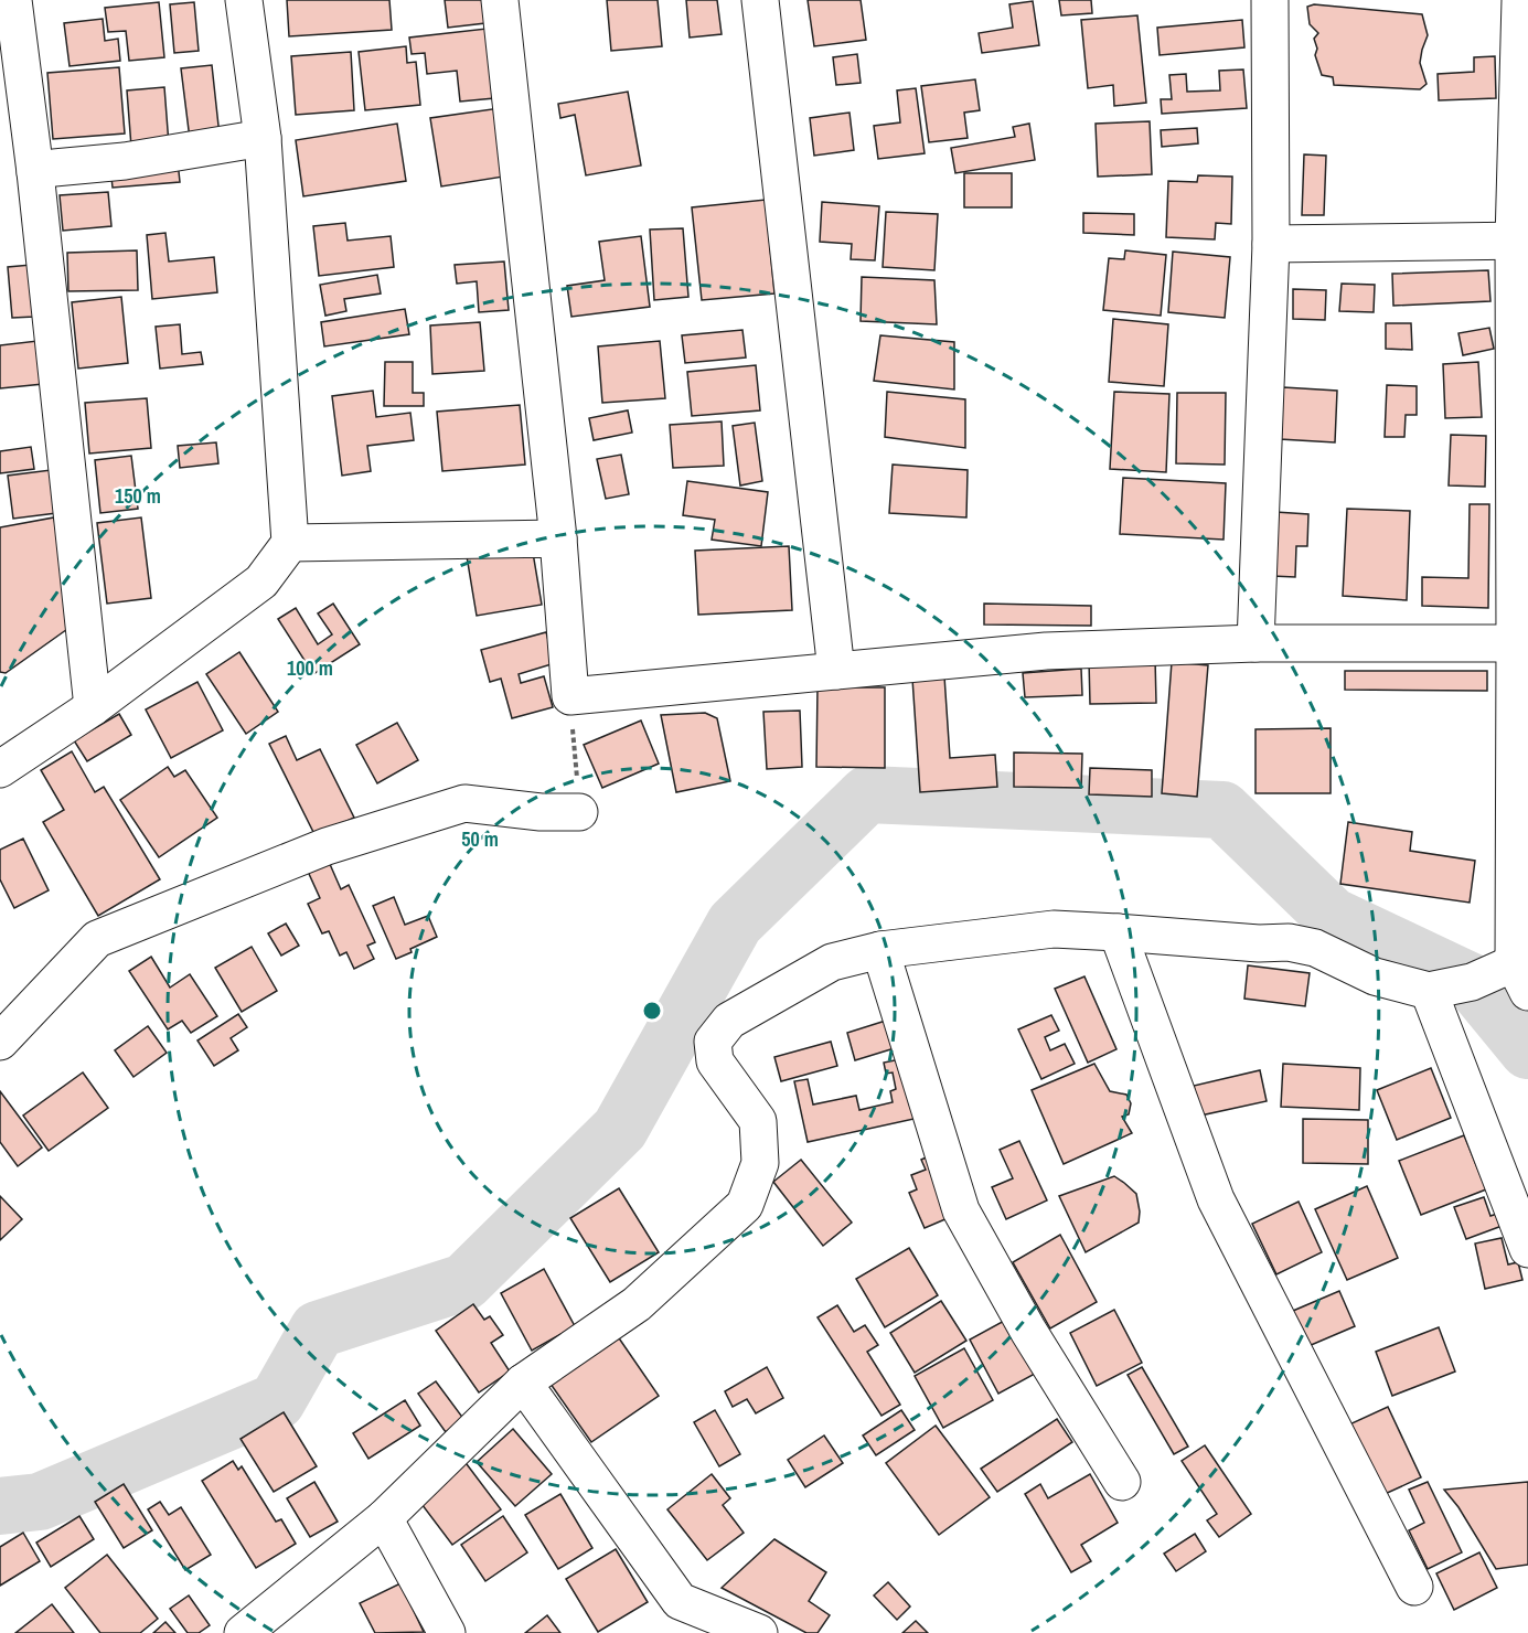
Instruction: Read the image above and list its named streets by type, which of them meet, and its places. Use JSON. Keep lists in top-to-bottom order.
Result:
{
  "rings": ["150 m", "100 m", "50 m"]
}
